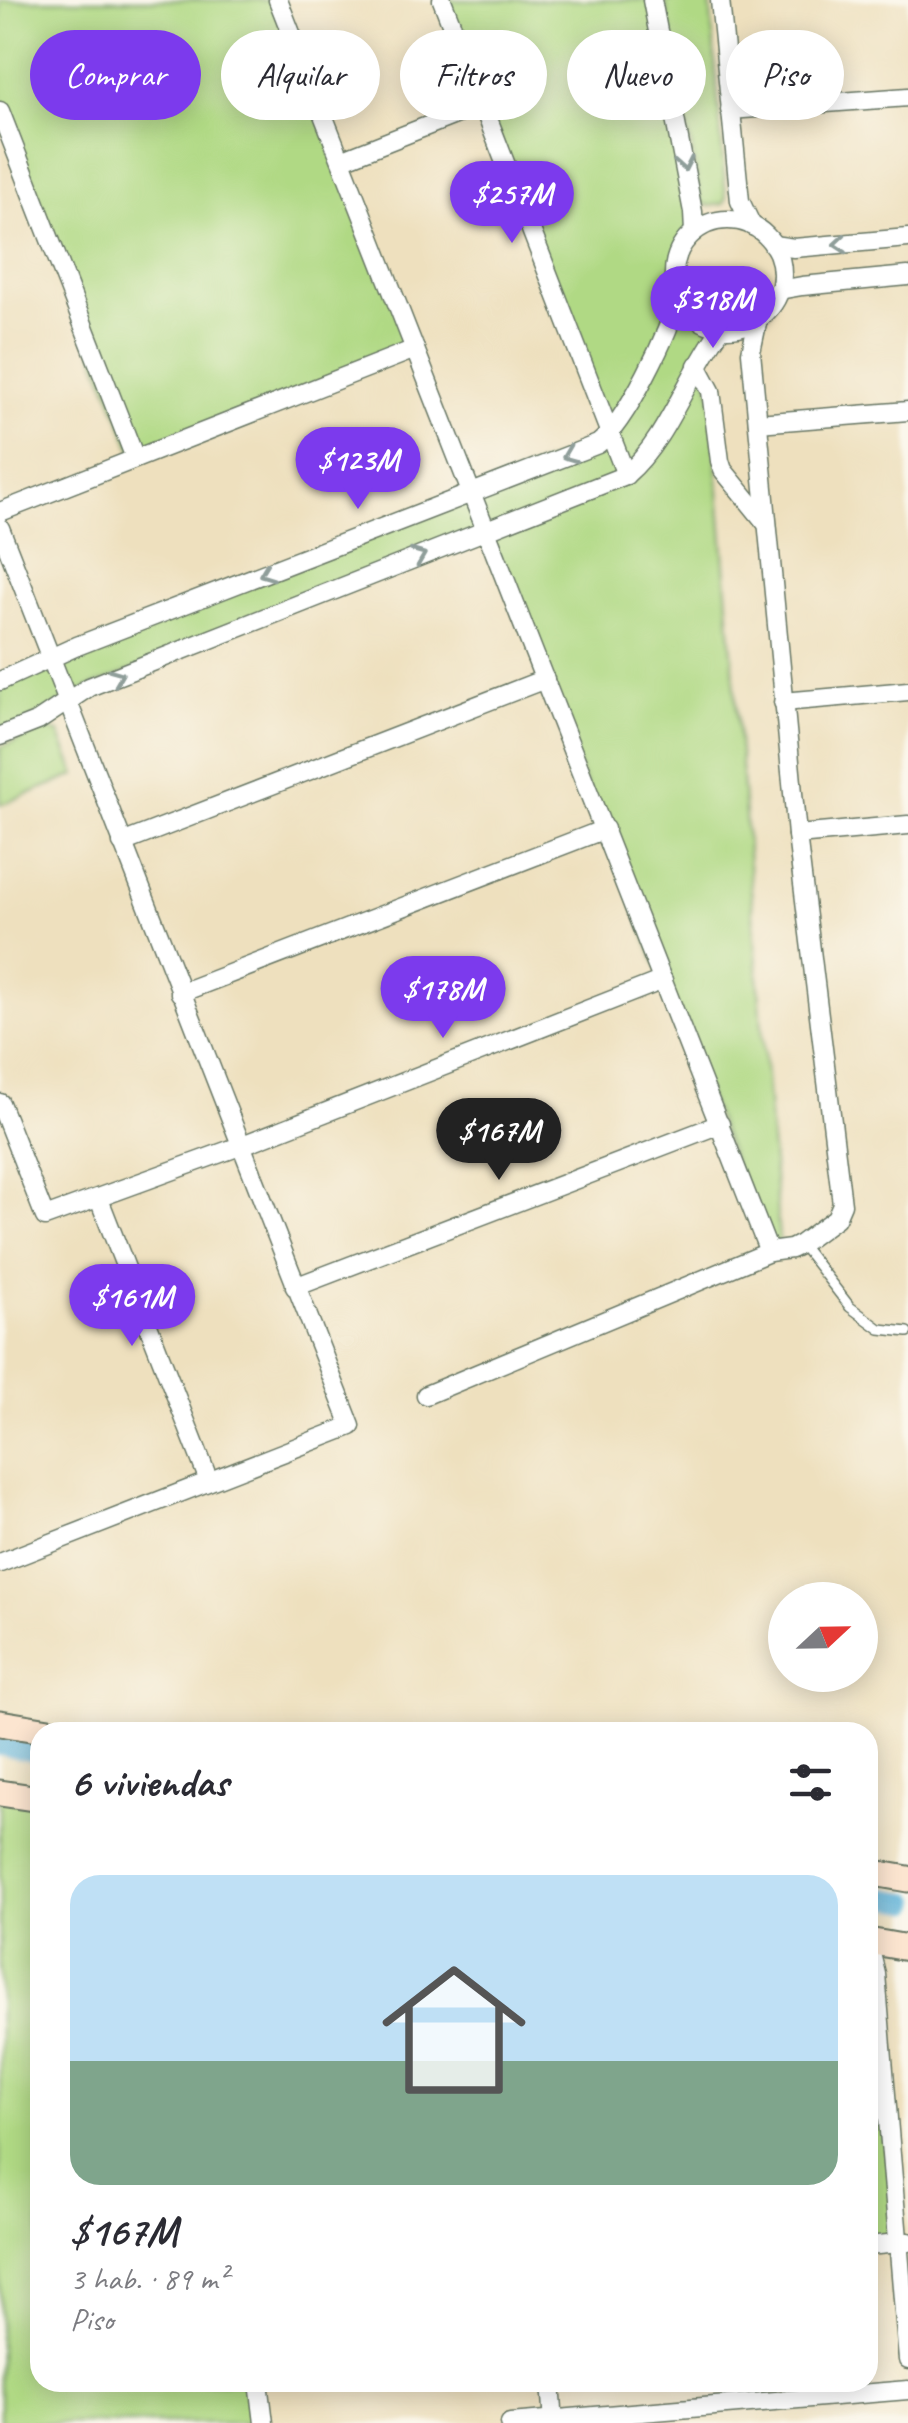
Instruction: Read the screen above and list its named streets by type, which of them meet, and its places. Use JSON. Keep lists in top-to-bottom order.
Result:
{
  "north": "right",
  "page": {
    "chip": [
      "Comprar",
      "Alquilar",
      "Filtros",
      "Nuevo",
      "Piso"
    ],
    "price": [
      "$257M",
      "$318M",
      "$123M",
      "$178M",
      "$167M",
      "$161M"
    ],
    "heading": "6 viviendas",
    "list": [
      {
        "name": "$167M",
        "note": "3 hab. · 89 m² · Piso"
      }
    ]
  }
}
